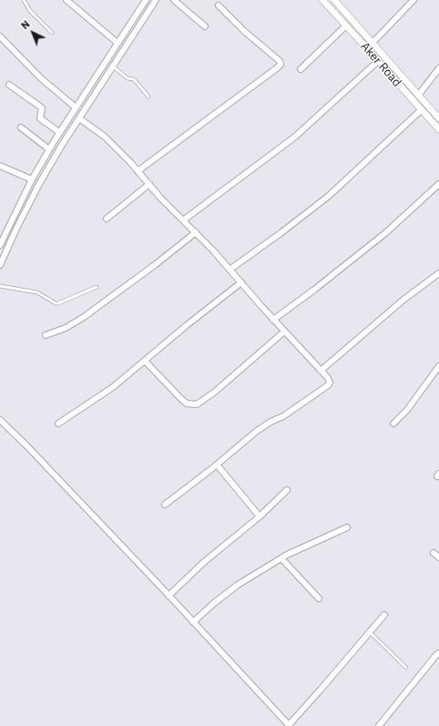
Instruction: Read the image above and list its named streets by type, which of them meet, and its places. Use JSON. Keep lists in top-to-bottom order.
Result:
{
  "streets": {
    "street": ["Aker Road"]
  },
  "north": "top left"
}
